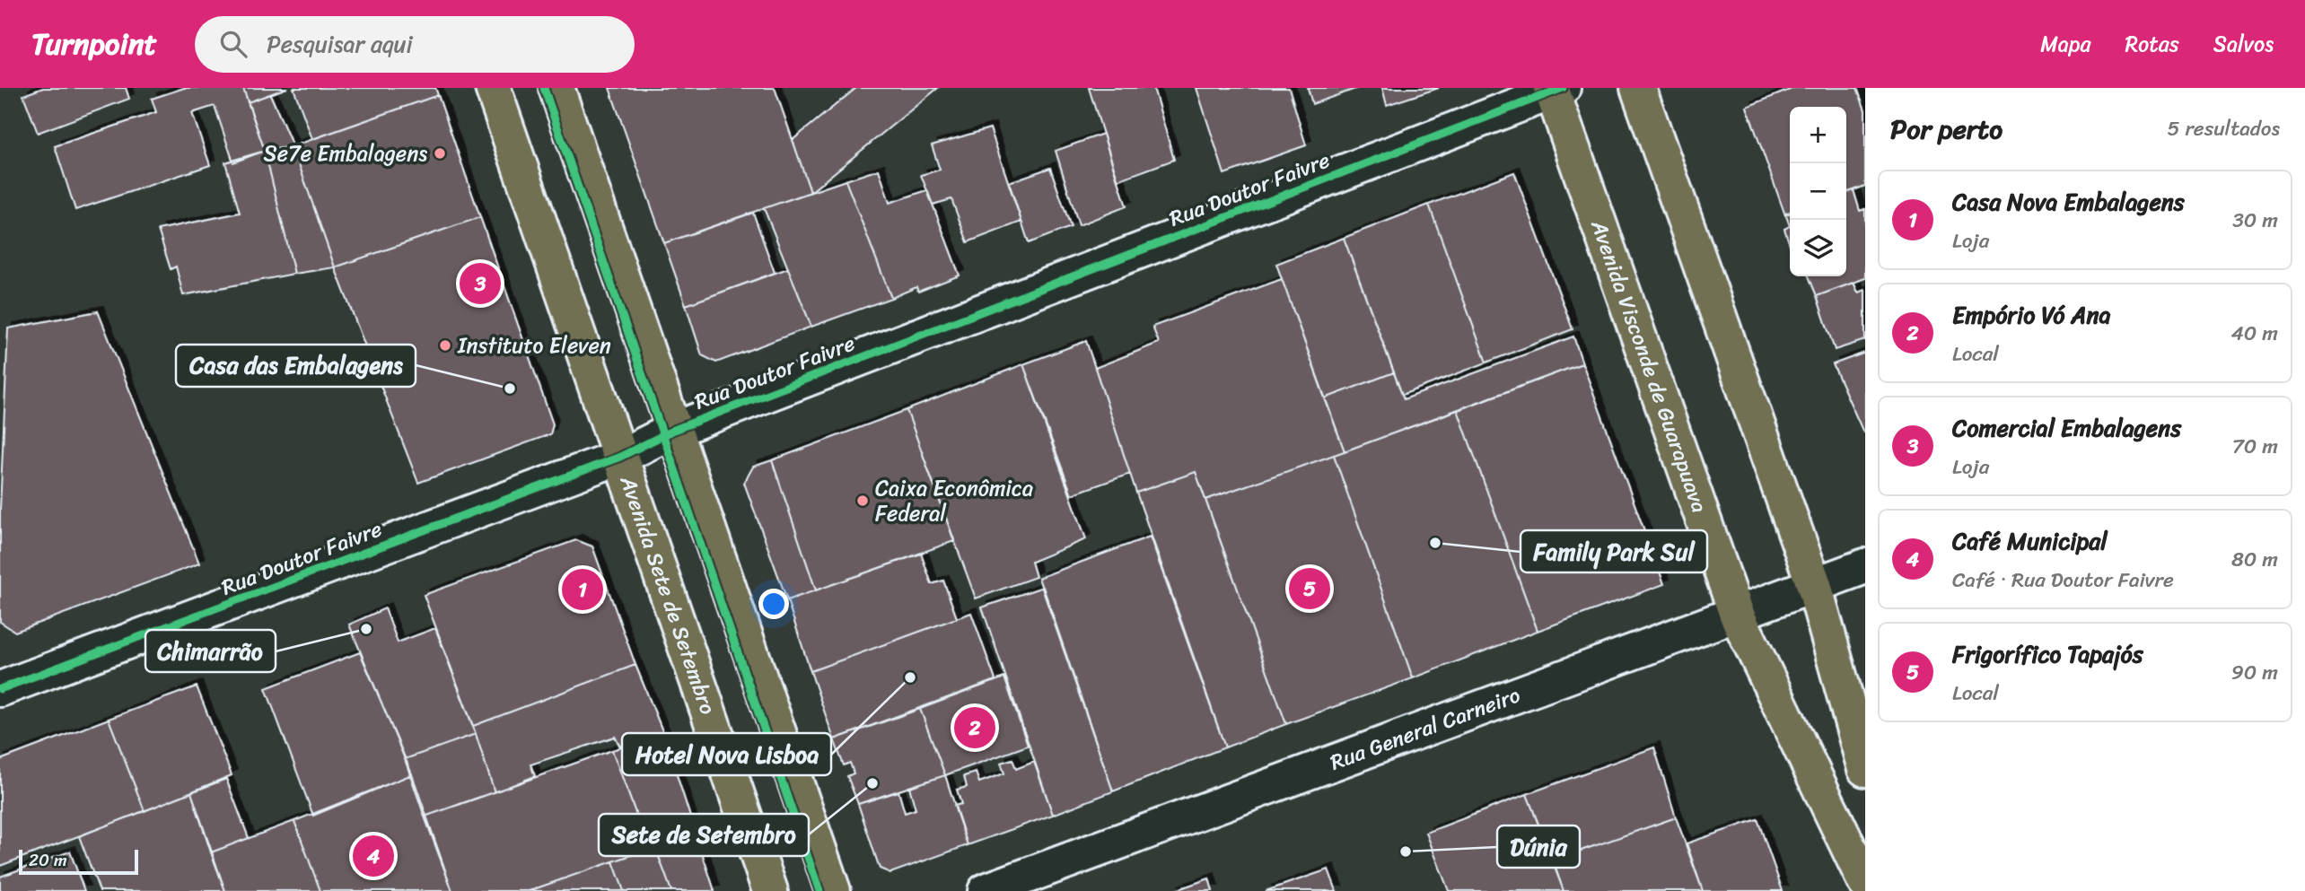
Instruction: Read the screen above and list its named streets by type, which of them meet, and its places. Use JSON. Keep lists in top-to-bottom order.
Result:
{
  "streets": {
    "main road": ["Avenida Visconde de Guarapuava", "Avenida Sete de Setembro"],
    "street": ["Rua Doutor Faivre", "Rua General Carneiro"]
  },
  "crossings": [
    ["Rua Doutor Faivre", "Avenida Visconde de Guarapuava"],
    ["Rua Doutor Faivre", "Avenida Sete de Setembro"],
    ["Avenida Visconde de Guarapuava", "Rua General Carneiro"]
  ],
  "places": [
    "Se7e Embalagens",
    "Instituto Eleven",
    "Casa das Embalagens",
    "Caixa Econômica Federal",
    "Family Park Sul",
    "Chimarrão",
    "Hotel Nova Lisboa",
    "Sete de Setembro",
    "Dúnia"
  ],
  "scale_bar": "20 m",
  "page": {
    "header": "Turnpoint",
    "search": "Pesquisar aqui",
    "nav": ["Mapa", "Rotas", "Salvos"],
    "heading": ["Por perto", "5 resultados"],
    "map_buttons": ["+", "−"],
    "list": [
      {
        "mark": "1",
        "name": "Casa Nova Embalagens",
        "note": "Loja",
        "value": "30 m"
      },
      {
        "mark": "2",
        "name": "Empório Vó Ana",
        "note": "Local",
        "value": "40 m"
      },
      {
        "mark": "3",
        "name": "Comercial Embalagens",
        "note": "Loja",
        "value": "70 m"
      },
      {
        "mark": "4",
        "name": "Café Municipal",
        "note": "Café · Rua Doutor Faivre",
        "value": "80 m"
      },
      {
        "mark": "5",
        "name": "Frigorífico Tapajós",
        "note": "Local",
        "value": "90 m"
      }
    ],
    "pins": [
      "3",
      "5",
      "1",
      "2",
      "4"
    ],
    "scale": "20 m"
  }
}
